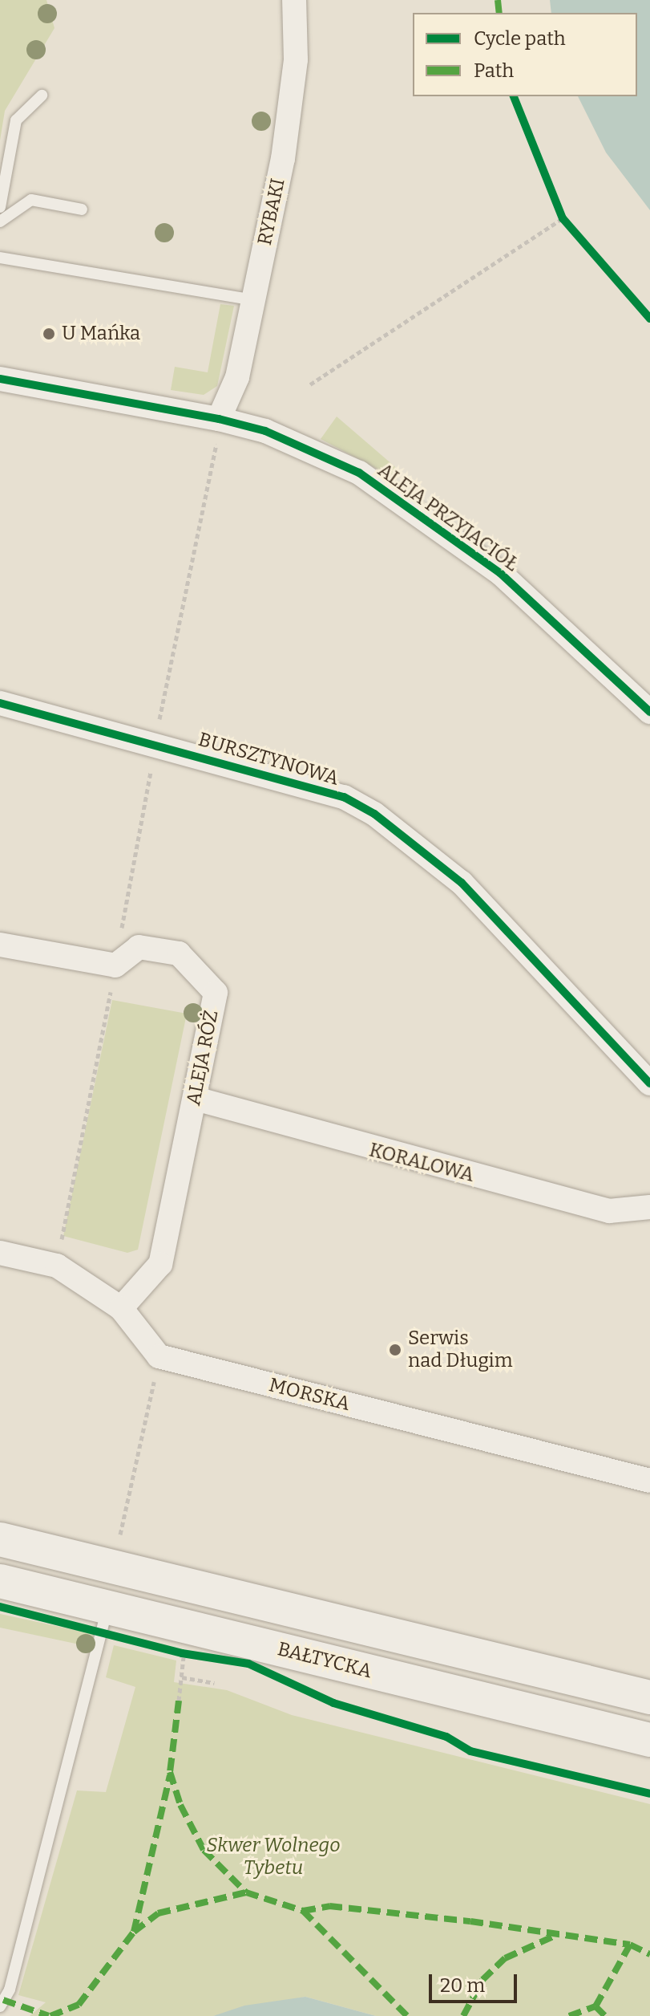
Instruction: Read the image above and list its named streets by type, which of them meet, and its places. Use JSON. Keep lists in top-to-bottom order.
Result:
{
  "streets": {
    "main road": ["BAŁTYCKA"],
    "street": [
      "RYBAKI",
      "ALEJA PRZYJACIÓŁ",
      "BURSZTYNOWA",
      "ALEJA RÓŻ",
      "KORALOWA",
      "MORSKA"
    ]
  },
  "crossings": [
    ["RYBAKI", "ALEJA PRZYJACIÓŁ"],
    ["ALEJA RÓŻ", "KORALOWA"],
    ["ALEJA RÓŻ", "MORSKA"]
  ],
  "parks": ["Skwer Wolnego Tybetu"],
  "places": ["U Mańka", "Serwis nad Długim"],
  "legend": ["Cycle path", "Path"],
  "scale_bar": "20 m"
}
